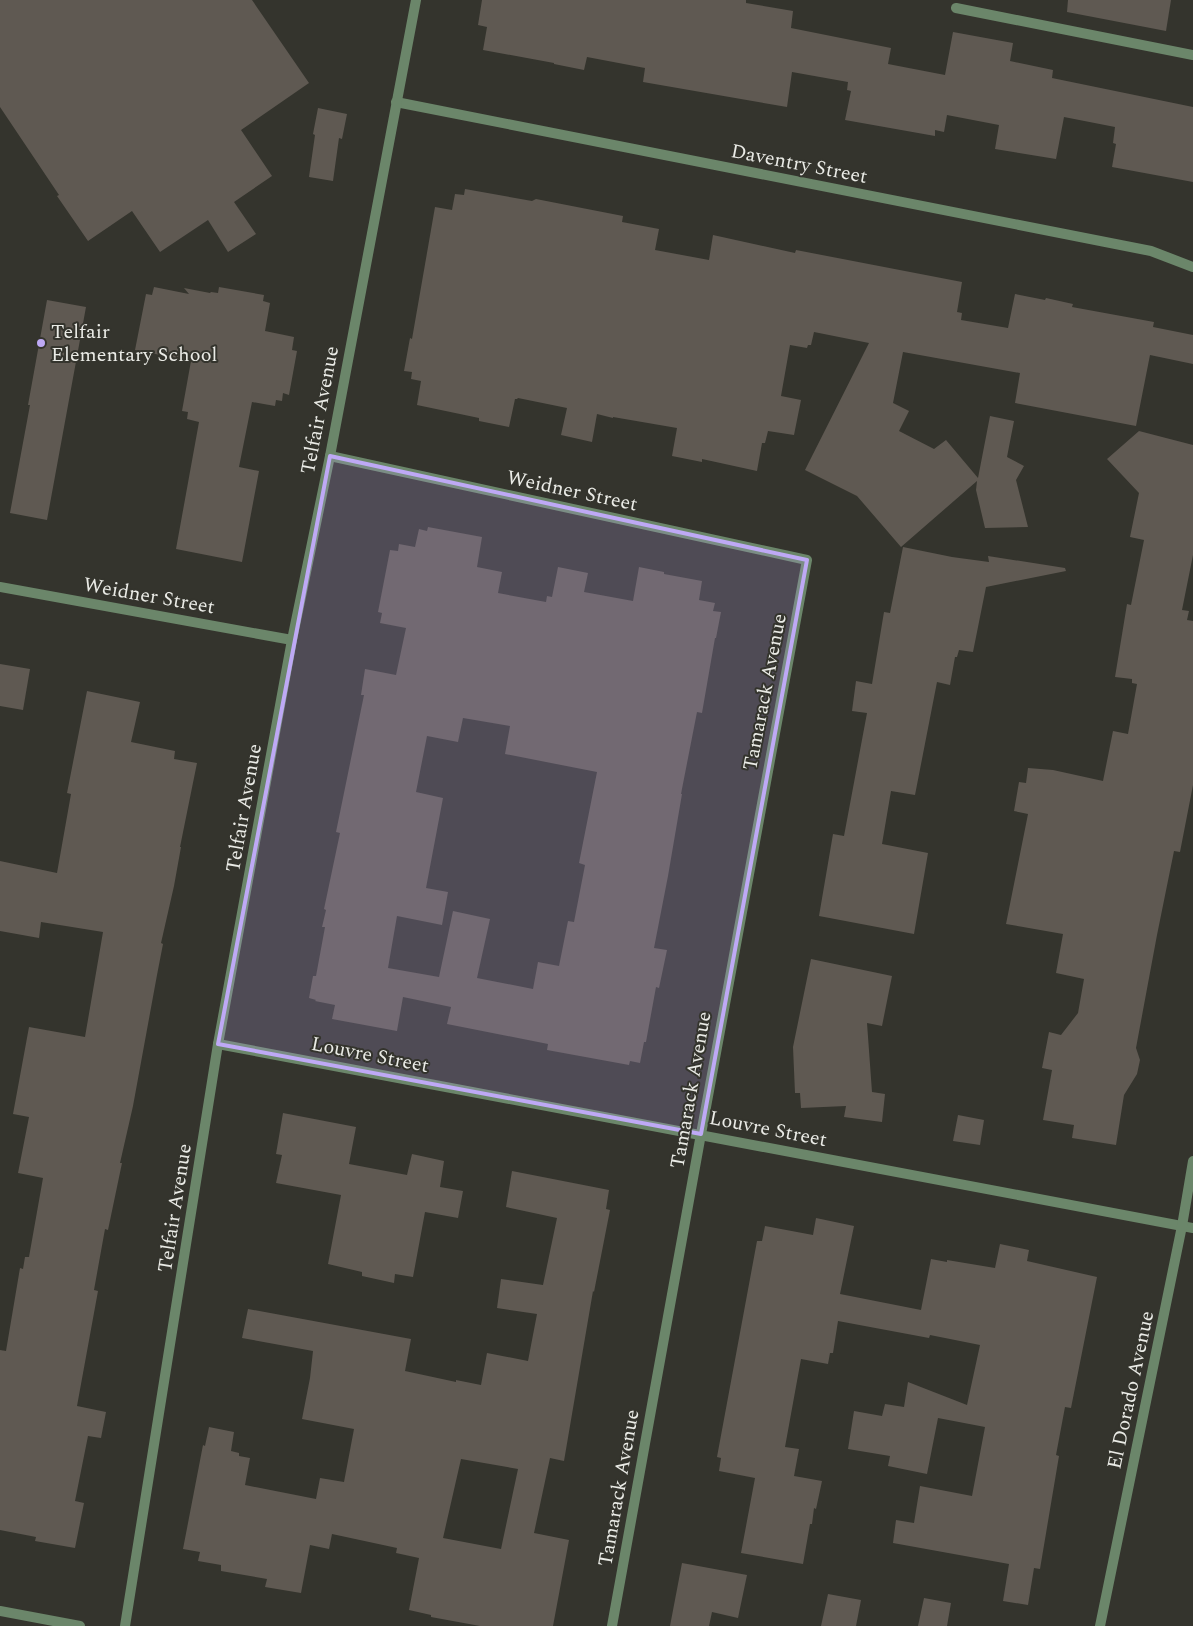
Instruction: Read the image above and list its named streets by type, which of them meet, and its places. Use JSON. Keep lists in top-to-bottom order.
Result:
{
  "streets": {
    "street": [
      "Daventry Street",
      "Telfair Avenue",
      "Weidner Street",
      "Tamarack Avenue",
      "Louvre Street",
      "El Dorado Avenue"
    ]
  },
  "crossings": [
    ["Daventry Street", "Telfair Avenue"],
    ["Telfair Avenue", "Weidner Street"],
    ["Telfair Avenue", "Louvre Street"],
    ["Weidner Street", "Tamarack Avenue"],
    ["Tamarack Avenue", "Louvre Street"],
    ["Louvre Street", "El Dorado Avenue"]
  ],
  "places": ["Telfair Elementary School"]
}
